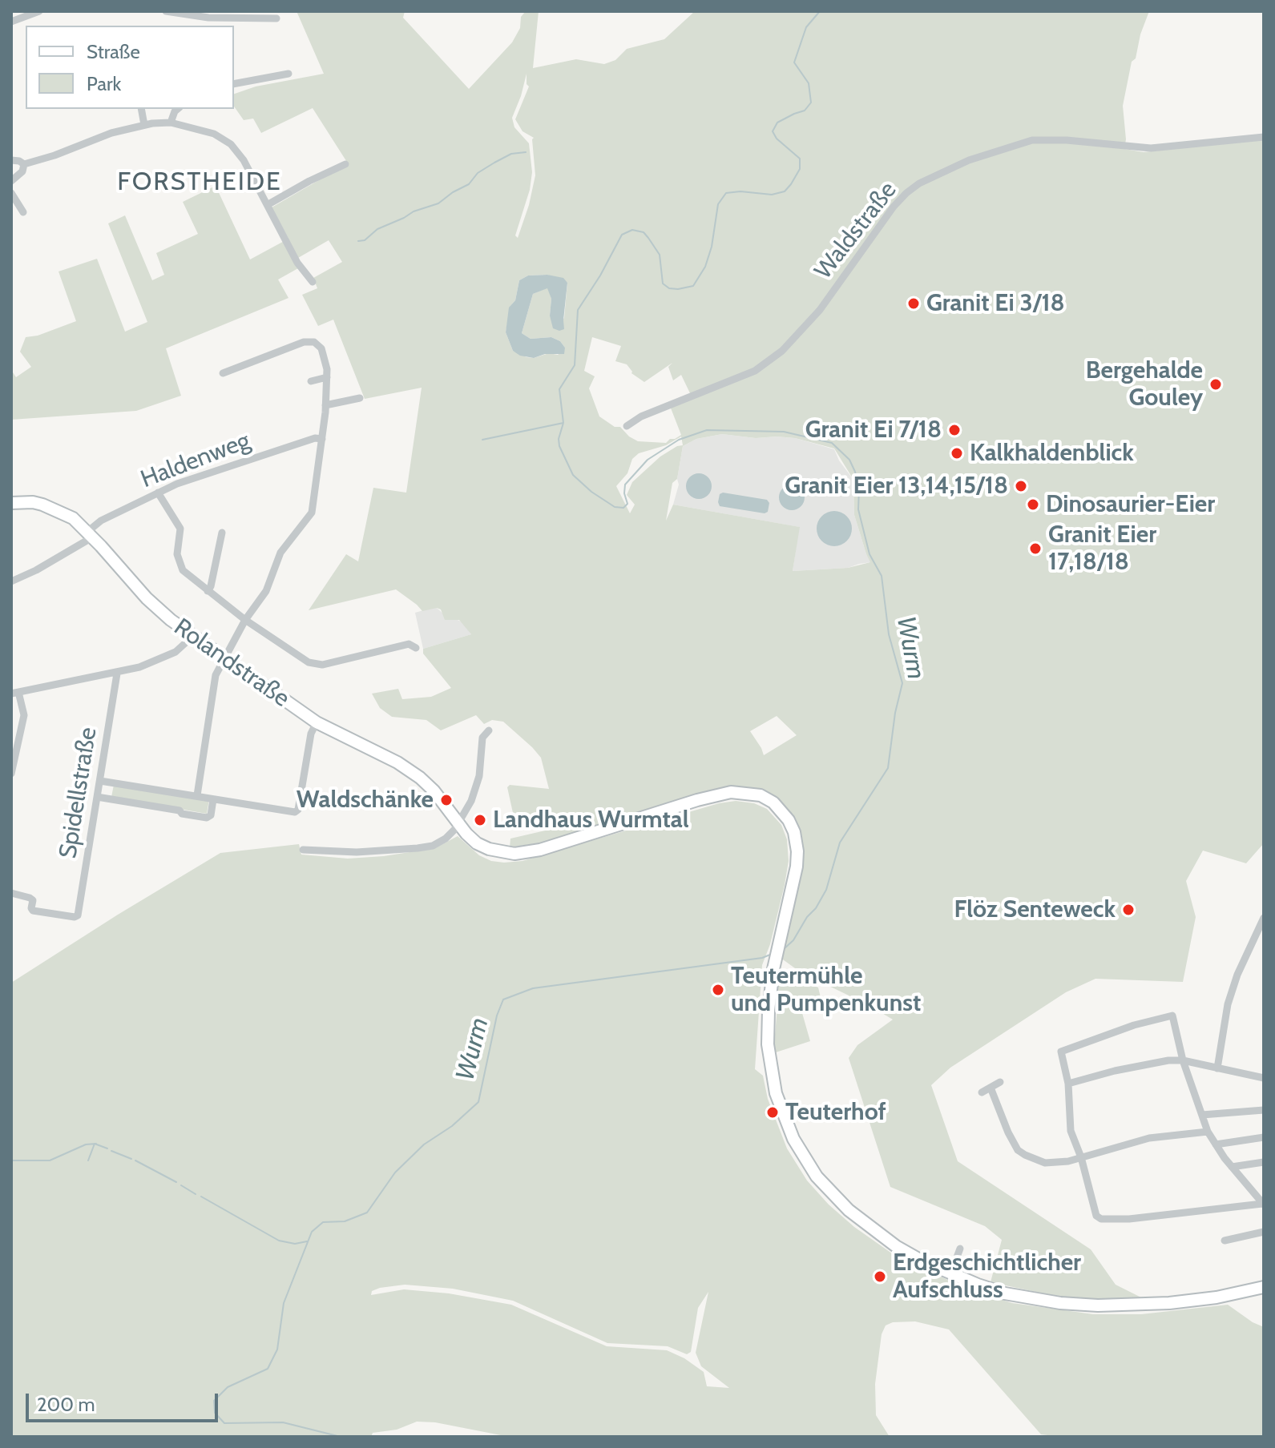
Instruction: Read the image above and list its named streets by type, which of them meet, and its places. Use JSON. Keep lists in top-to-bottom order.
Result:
{
  "streets": {
    "main road": ["Rolandstraße"],
    "street": ["Waldstraße", "Haldenweg", "Spidellstraße"]
  },
  "crossings": [
    ["Haldenweg", "Rolandstraße"]
  ],
  "districts": ["FORSTHEIDE"],
  "water": ["Wurm"],
  "places": [
    "Granit Ei 3/18",
    "Bergehalde Gouley",
    "Granit Ei 7/18",
    "Kalkhaldenblick",
    "Granit Eier 13,14,15/18",
    "Dinosaurier-Eier",
    "Granit Eier 17,18/18",
    "Waldschänke",
    "Landhaus Wurmtal",
    "Flöz Senteweck",
    "Teutermühle und Pumpenkunst",
    "Teuterhof",
    "Erdgeschichtlicher Aufschluss"
  ],
  "legend": ["Straße", "Park"],
  "scale_bar": "200 m"
}
